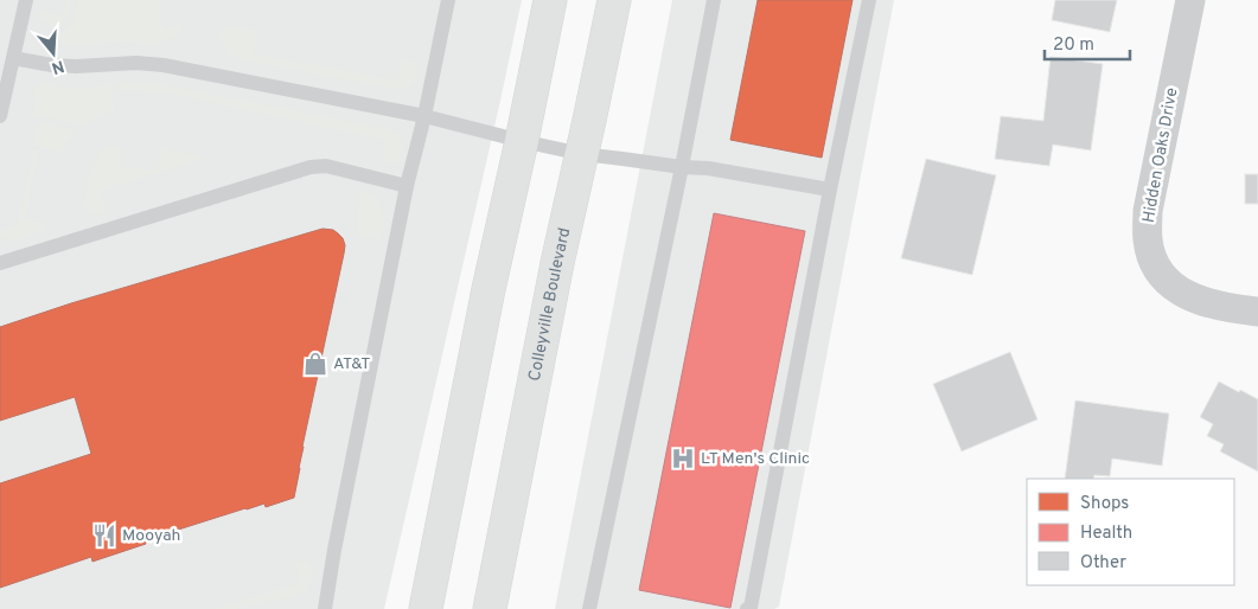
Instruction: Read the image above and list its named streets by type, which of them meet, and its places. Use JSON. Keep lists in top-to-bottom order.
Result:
{
  "streets": {
    "main road": ["Colleyville Boulevard"],
    "street": ["Hidden Oaks Drive"]
  },
  "places": {
    "shop": ["AT&T"],
    "hospital": ["LT Men's Clinic"],
    "restaurant": ["Mooyah"]
  },
  "legend": ["Shops", "Health", "Other"],
  "scale_bar": "20 m",
  "north": "bottom"
}
